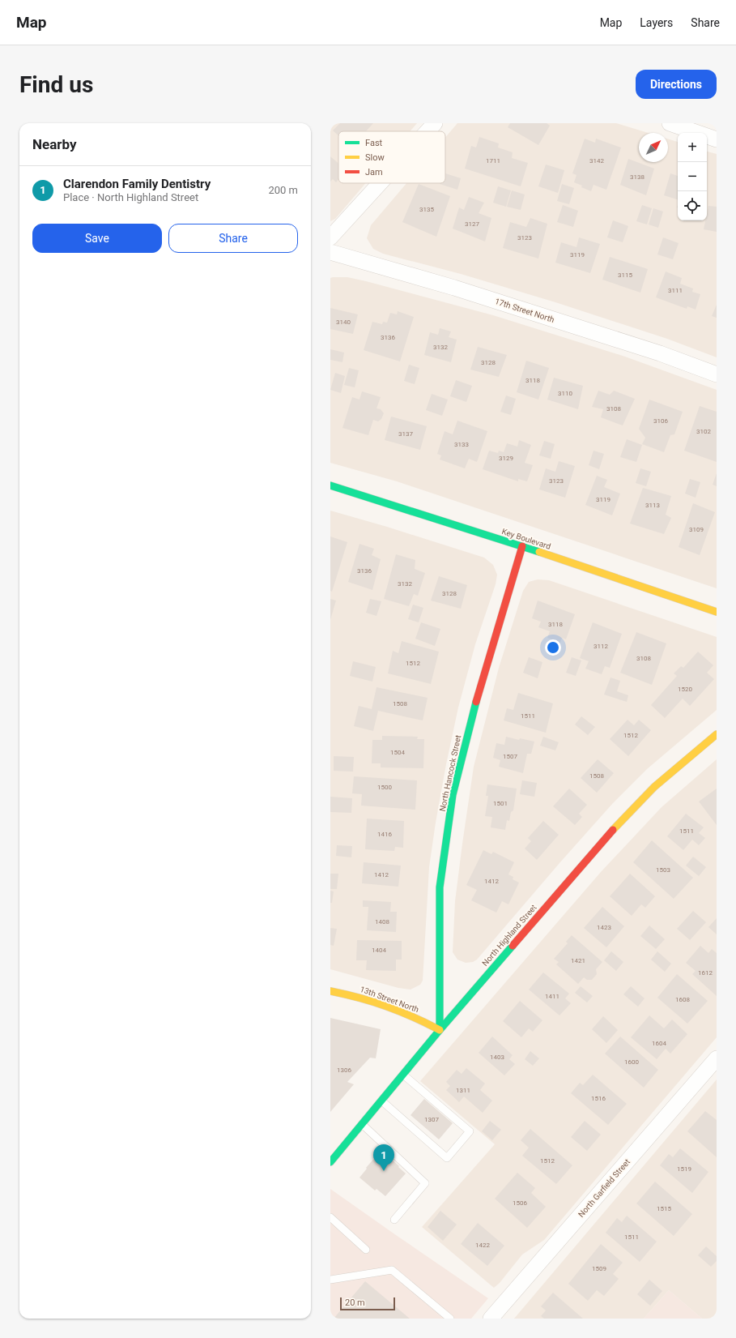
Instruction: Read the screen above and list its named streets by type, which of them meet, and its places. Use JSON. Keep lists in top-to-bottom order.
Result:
{
  "streets": {
    "street": [
      "17th Street North",
      "Key Boulevard",
      "North Hancock Street",
      "North Highland Street",
      "13th Street North",
      "North Garfield Street"
    ]
  },
  "crossings": [
    ["Key Boulevard", "North Hancock Street"],
    ["North Hancock Street", "North Highland Street"],
    ["North Hancock Street", "13th Street North"],
    ["North Highland Street", "13th Street North"]
  ],
  "house_numbers": [
    "1711",
    "3142",
    "3138",
    "3135",
    "3127",
    "3123",
    "3119",
    "3115",
    "3111",
    "3140",
    "3136",
    "3132",
    "3128",
    "3118",
    "3110",
    "3108",
    "3106",
    "3102",
    "3137",
    "3133",
    "3129",
    "3123",
    "3119",
    "3113",
    "3109",
    "3136",
    "3132",
    "3128",
    "3118",
    "3112",
    "3108",
    "1512",
    "1520",
    "1508",
    "1511",
    "1512",
    "1504",
    "1507",
    "1508",
    "1500",
    "1501",
    "1511",
    "1416",
    "1503",
    "1412",
    "1412",
    "1408",
    "1423",
    "1404",
    "1421",
    "1612",
    "1411",
    "1608",
    "1604",
    "1403",
    "1600",
    "1306",
    "1311",
    "1516",
    "1307",
    "1512",
    "1519",
    "1506",
    "1515",
    "1511",
    "1422",
    "1509"
  ],
  "legend": ["Fast", "Slow", "Jam"],
  "scale_bar": "20 m",
  "north": "top right",
  "page": {
    "header": "Map",
    "nav": ["Map", "Layers", "Share"],
    "buttons": [
      "Directions",
      ["Save", "Share"]
    ],
    "title": "Find us",
    "heading": "Nearby",
    "map_buttons": ["+", "−"],
    "list": [
      {
        "mark": "1",
        "name": "Clarendon Family Dentistry",
        "note": "Place · North Highland Street",
        "value": "200 m"
      }
    ],
    "pins": "1",
    "scale": "20 m"
  }
}
